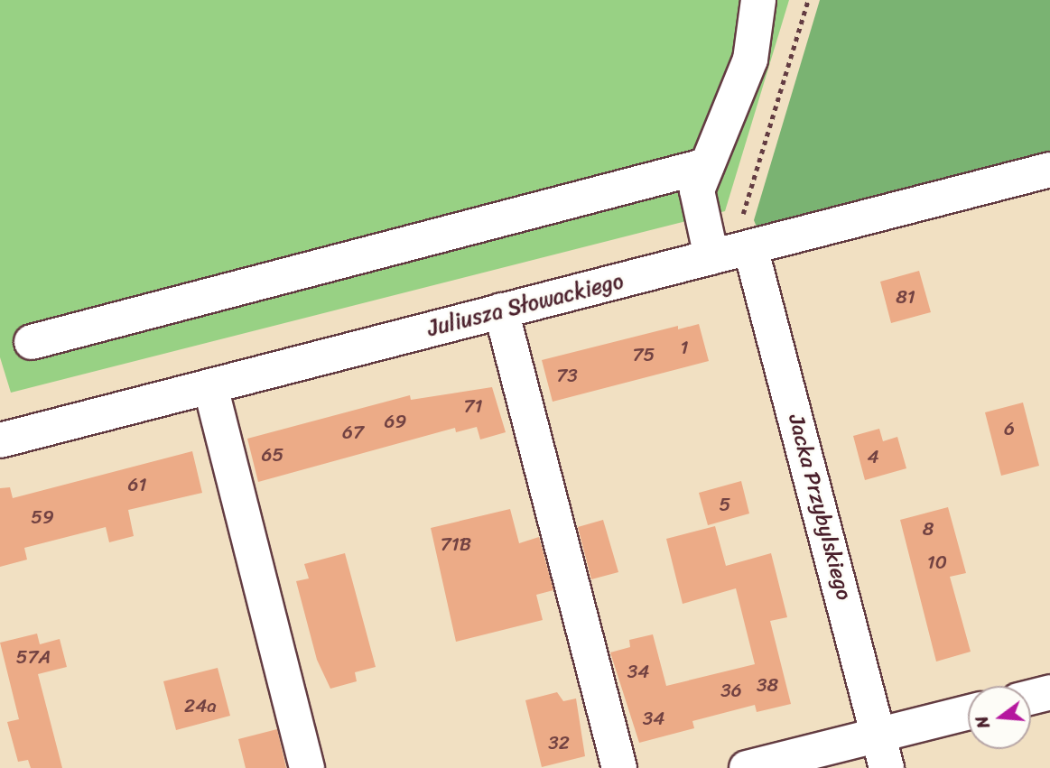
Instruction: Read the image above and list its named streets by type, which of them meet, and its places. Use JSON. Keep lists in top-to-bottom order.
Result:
{
  "streets": {
    "street": ["Juliusza Słowackiego", "Jacka Przybylskiego"]
  },
  "crossings": [
    ["Juliusza Słowackiego", "Jacka Przybylskiego"]
  ],
  "house_numbers": [
    "81",
    "1",
    "75",
    "73",
    "71",
    "69",
    "6",
    "67",
    "65",
    "4",
    "61",
    "5",
    "59",
    "8",
    "71B",
    "10",
    "57A",
    "34",
    "38",
    "36",
    "24a",
    "34",
    "32"
  ],
  "north": "left"
}
